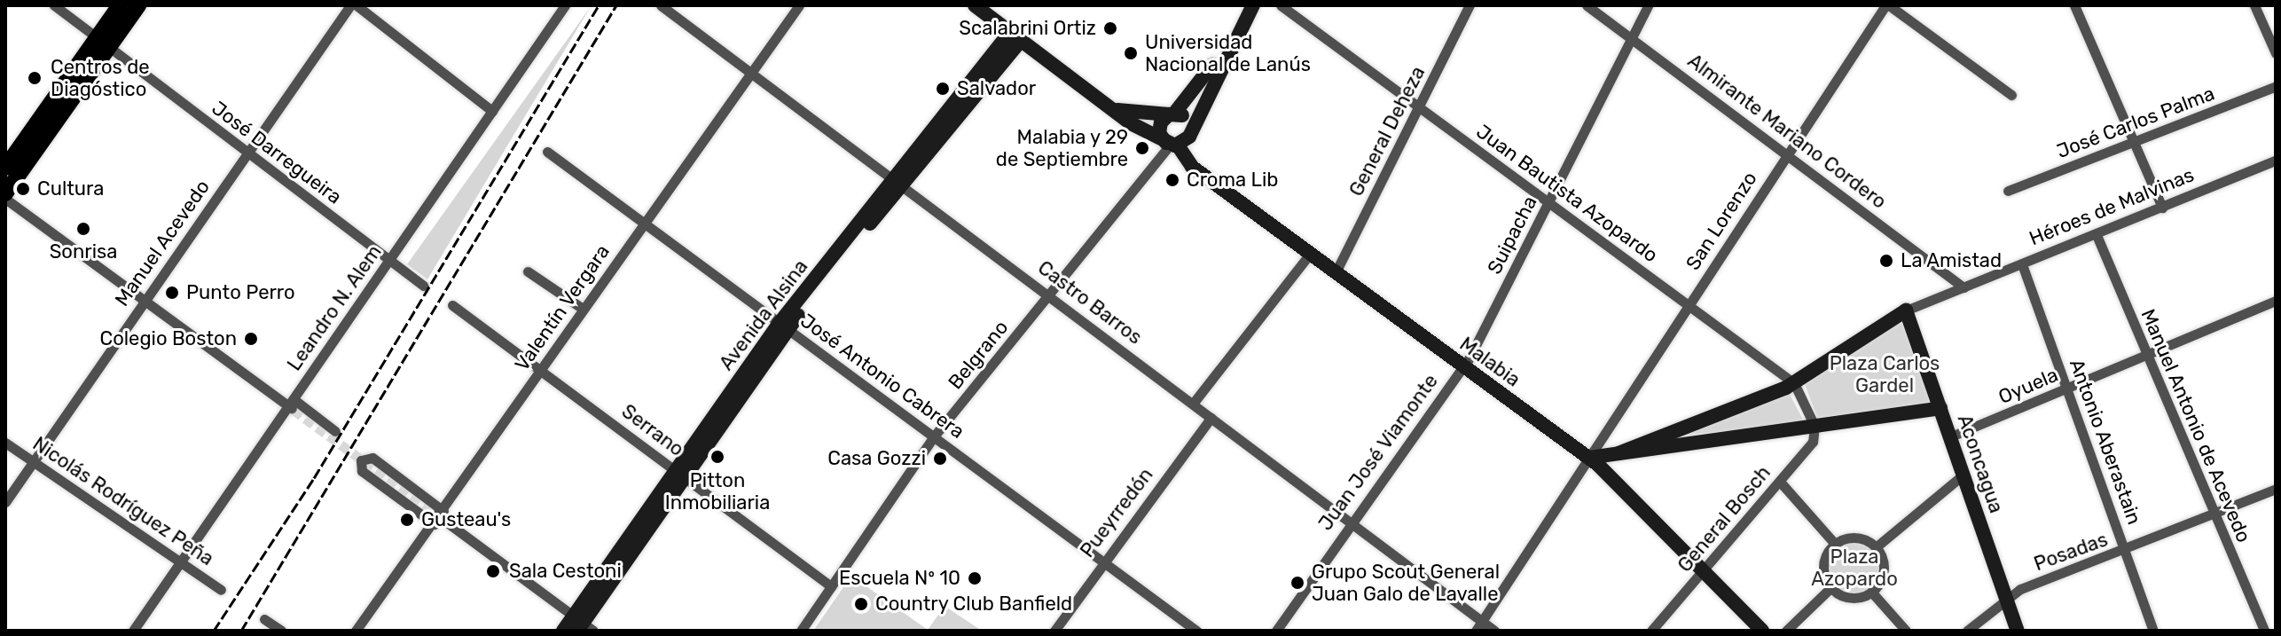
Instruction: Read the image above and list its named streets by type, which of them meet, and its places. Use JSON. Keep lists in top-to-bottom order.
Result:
{
  "streets": {
    "street": [
      "José Carlos Palma",
      "General Deheza",
      "Almirante Mariano Cordero",
      "José Darregueira",
      "Juan Bautista Azopardo",
      "Héroes de Malvinas",
      "San Lorenzo",
      "Suipacha",
      "Manuel Acevedo",
      "Castro Barros",
      "Leandro N. Alem",
      "Valentín Vergara",
      "Avenida Alsina",
      "Belgrano",
      "Malabia",
      "José Antonio Cabrera",
      "Oyuela",
      "Manuel Antonio de Acevedo",
      "Serrano",
      "Antonio Aberastain",
      "Juan José Viamonte",
      "Aconcagua",
      "Nicolás Rodríguez Peña",
      "Pueyrredón",
      "General Bosch",
      "Posadas"
    ]
  },
  "crossings": [
    ["General Deheza", "Juan Bautista Azopardo"],
    ["General Deheza", "Malabia"],
    ["Almirante Mariano Cordero", "Héroes de Malvinas"],
    ["Almirante Mariano Cordero", "San Lorenzo"],
    ["Almirante Mariano Cordero", "Suipacha"],
    ["José Darregueira", "Manuel Acevedo"],
    ["José Darregueira", "Leandro N. Alem"],
    ["Juan Bautista Azopardo", "Héroes de Malvinas"],
    ["Juan Bautista Azopardo", "San Lorenzo"],
    ["Juan Bautista Azopardo", "Suipacha"],
    ["Juan Bautista Azopardo", "General Bosch"],
    ["Héroes de Malvinas", "San Lorenzo"],
    ["Héroes de Malvinas", "Malabia"],
    ["Héroes de Malvinas", "Manuel Antonio de Acevedo"],
    ["Héroes de Malvinas", "Antonio Aberastain"],
    ["Héroes de Malvinas", "Aconcagua"],
    ["Héroes de Malvinas", "General Bosch"],
    ["San Lorenzo", "Castro Barros"],
    ["San Lorenzo", "Malabia"],
    ["Suipacha", "Malabia"],
    ["Suipacha", "Juan José Viamonte"],
    ["Manuel Acevedo", "Nicolás Rodríguez Peña"],
    ["Castro Barros", "Valentín Vergara"],
    ["Castro Barros", "Avenida Alsina"],
    ["Castro Barros", "Belgrano"],
    ["Castro Barros", "Juan José Viamonte"],
    ["Castro Barros", "Pueyrredón"],
    ["Leandro N. Alem", "Nicolás Rodríguez Peña"],
    ["Valentín Vergara", "José Antonio Cabrera"],
    ["Valentín Vergara", "Serrano"],
    ["Avenida Alsina", "Malabia"],
    ["Avenida Alsina", "José Antonio Cabrera"],
    ["Avenida Alsina", "Serrano"],
    ["Belgrano", "Malabia"],
    ["Belgrano", "José Antonio Cabrera"],
    ["Belgrano", "Serrano"],
    ["Malabia", "Juan José Viamonte"],
    ["Malabia", "General Bosch"],
    ["José Antonio Cabrera", "Pueyrredón"],
    ["Oyuela", "Manuel Antonio de Acevedo"],
    ["Oyuela", "Antonio Aberastain"],
    ["Oyuela", "Aconcagua"],
    ["Manuel Antonio de Acevedo", "Posadas"],
    ["Antonio Aberastain", "Posadas"],
    ["Aconcagua", "Posadas"]
  ],
  "parks": ["Plaza Carlos Gardel", "Plaza Azopardo"],
  "places": [
    "Scalabrini Ortiz",
    "Universidad Nacional de Lanús",
    "Centros de Diagóstico",
    "Salvador",
    "Malabia y 29 de Septiembre",
    "Croma Lib",
    "Cultura",
    "Sonrisa",
    "La Amistad",
    "Punto Perro",
    "Colegio Boston",
    "Pitton Inmobiliaria",
    "Casa Gozzi",
    "Gusteau's",
    "Sala Cestoni",
    "Escuela Nº 10",
    "Grupo Scout General Juan Galo de Lavalle",
    "Country Club Banfield"
  ]
}
